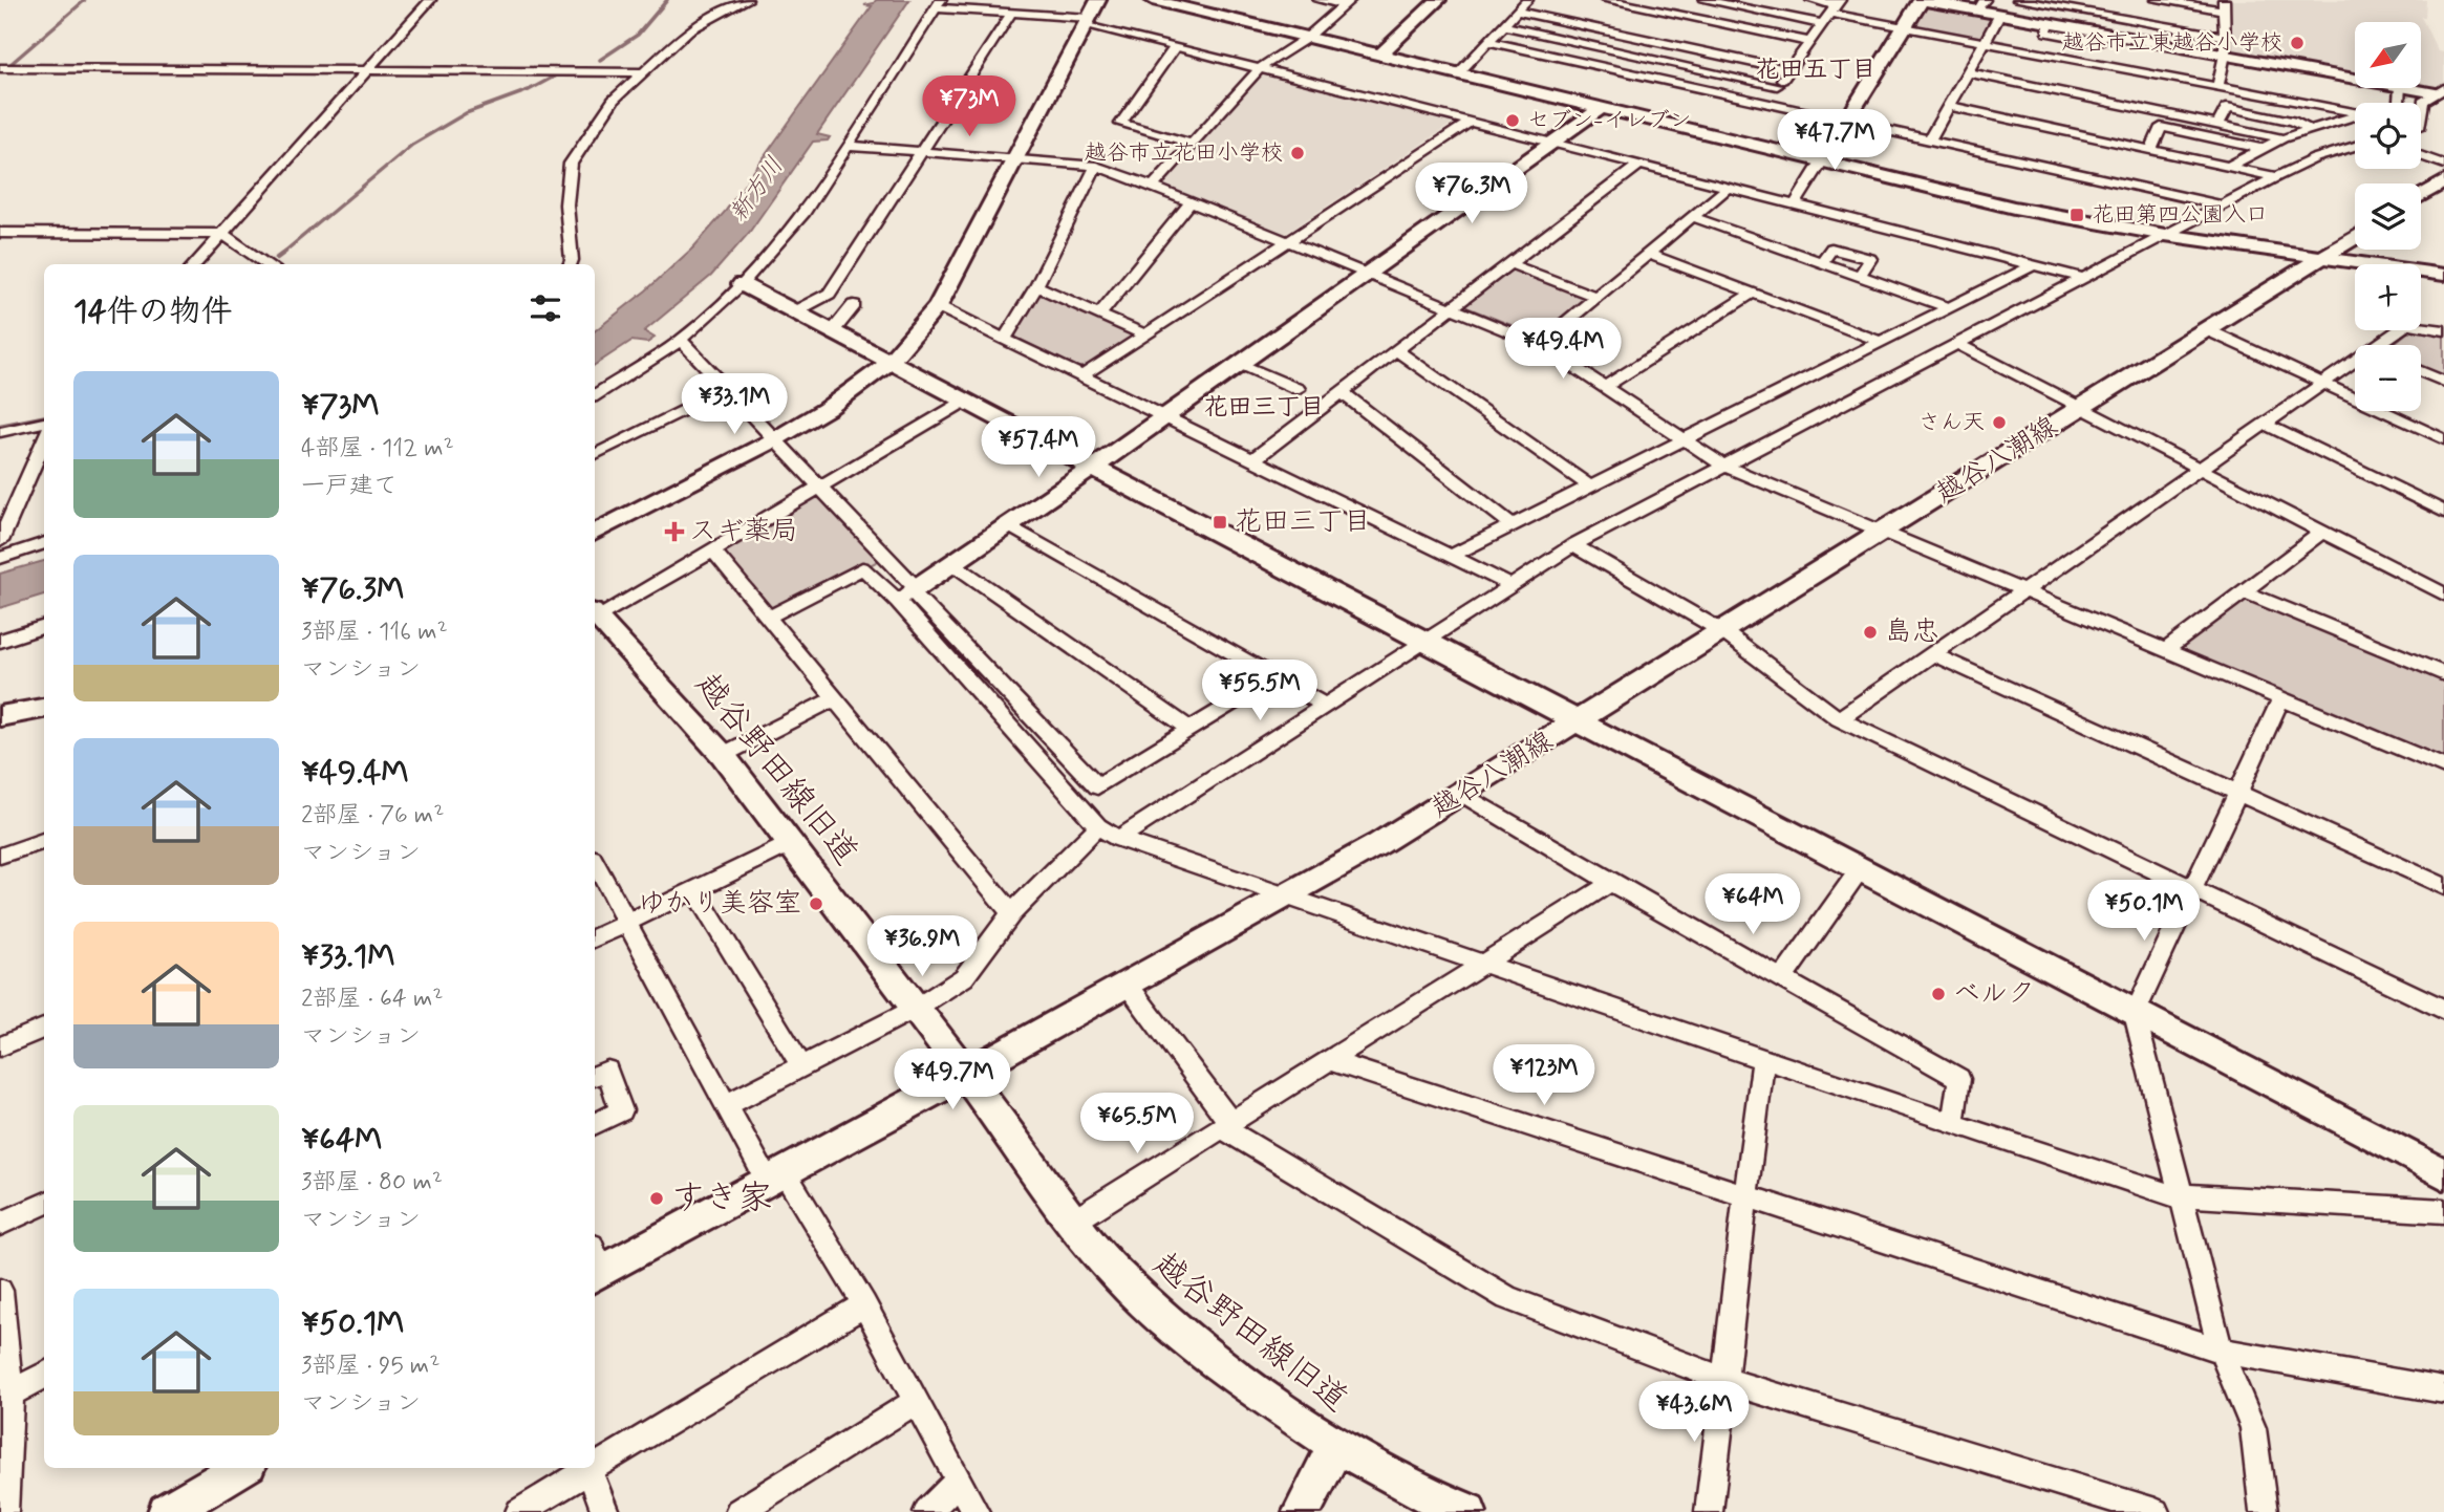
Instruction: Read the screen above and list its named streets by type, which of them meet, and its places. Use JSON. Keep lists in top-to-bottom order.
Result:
{
  "streets": {
    "street": ["越谷八潮線", "越谷野田線旧道"]
  },
  "crossings": [
    ["越谷八潮線", "越谷野田線旧道"]
  ],
  "districts": ["花田五丁目", "花田三丁目"],
  "water": ["新方川"],
  "places": {
    "other": [
      "越谷市立東越谷小学校",
      "セブン-イレブン",
      "越谷市立花田小学校",
      "さん天",
      "島忠",
      "ゆかり美容室",
      "ベルク",
      "すき家"
    ],
    "transit": ["花田第四公園入口", "花田三丁目"],
    "health": ["スギ薬局"]
  },
  "north": "bottom left",
  "page": {
    "map_buttons": ["+", "−"],
    "price": [
      "¥73M",
      "¥47.7M",
      "¥76.3M",
      "¥49.4M",
      "¥33.1M",
      "¥57.4M",
      "¥55.5M",
      "¥64M",
      "¥50.1M",
      "¥36.9M",
      "¥123M",
      "¥49.7M",
      "¥65.5M",
      "¥43.6M"
    ],
    "heading": "14件の物件",
    "list": [
      {
        "name": "¥73M",
        "note": "4部屋 · 112 m² · 一戸建て"
      },
      {
        "name": "¥76.3M",
        "note": "3部屋 · 116 m² · マンション"
      },
      {
        "name": "¥49.4M",
        "note": "2部屋 · 76 m² · マンション"
      },
      {
        "name": "¥33.1M",
        "note": "2部屋 · 64 m² · マンション"
      },
      {
        "name": "¥64M",
        "note": "3部屋 · 80 m² · マンション"
      },
      {
        "name": "¥50.1M",
        "note": "3部屋 · 95 m² · マンション"
      }
    ]
  }
}
